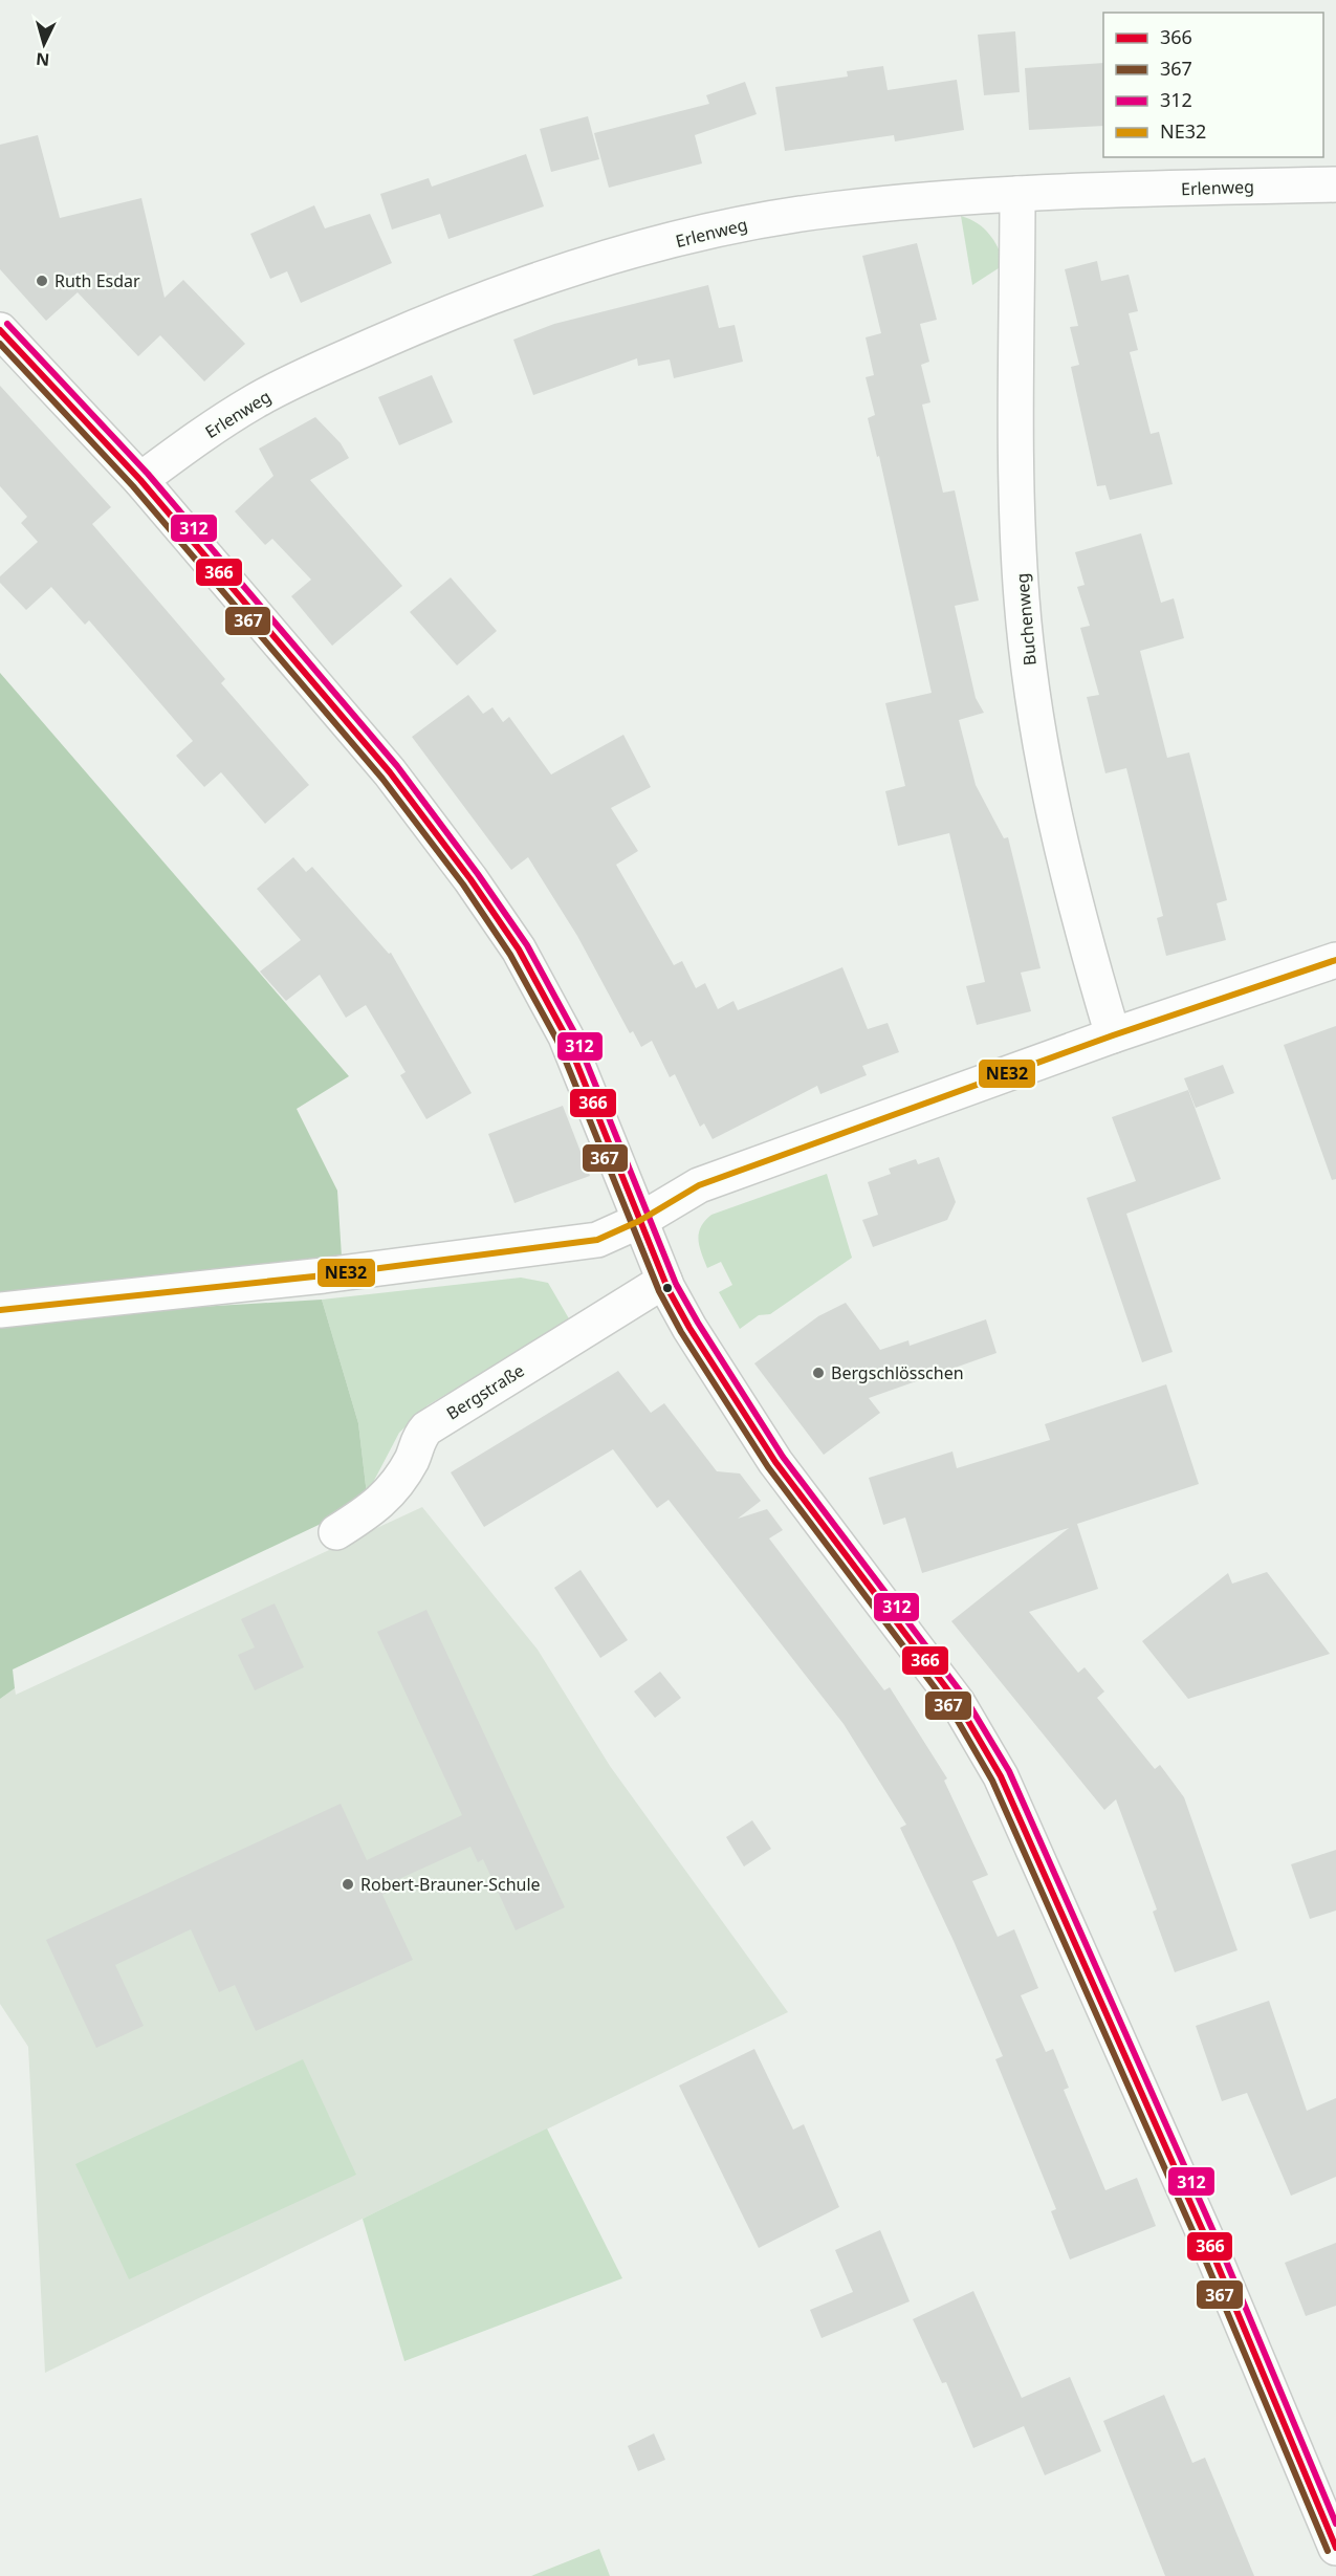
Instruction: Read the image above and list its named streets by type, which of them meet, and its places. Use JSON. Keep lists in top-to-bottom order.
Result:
{
  "streets": {
    "street": ["Erlenweg", "Buchenweg", "Bergstraße"]
  },
  "crossings": [
    ["Erlenweg", "Buchenweg"]
  ],
  "places": ["Ruth Esdar", "Bergschlösschen", "Robert-Brauner-Schule"],
  "lines": [
    "transit line 312",
    "transit line 366",
    "transit line 367",
    "transit line NE32"
  ],
  "legend": [
    "366",
    "367",
    "312",
    "NE32"
  ],
  "north": "bottom"
}
